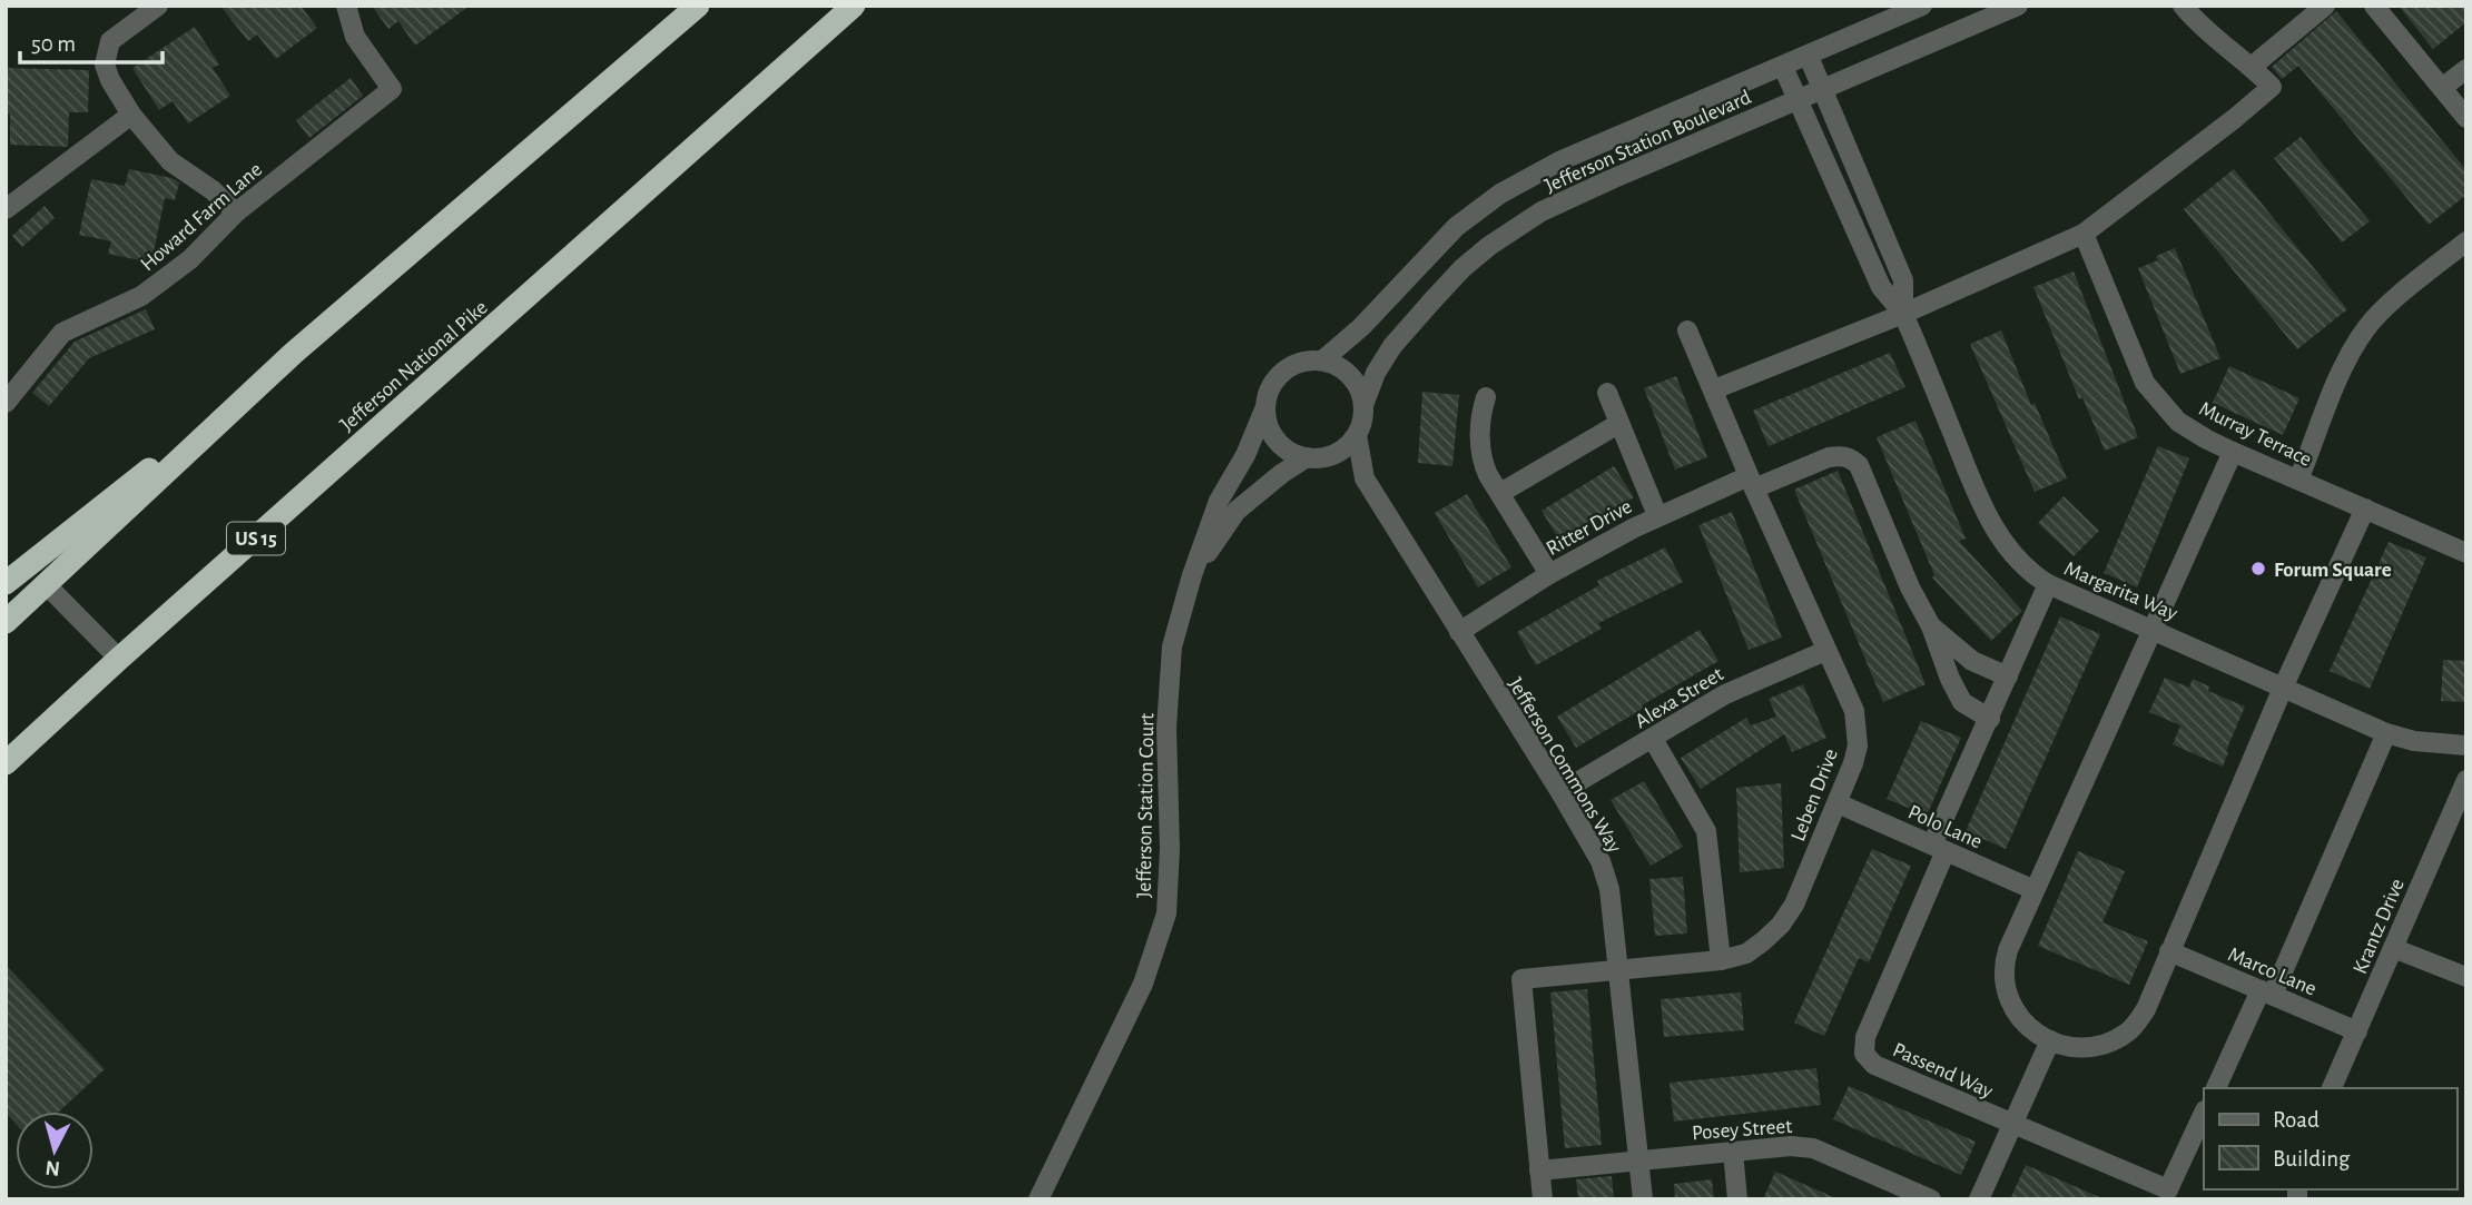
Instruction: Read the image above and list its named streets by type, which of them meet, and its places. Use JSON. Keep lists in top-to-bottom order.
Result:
{
  "streets": {
    "highway": ["Jefferson National Pike", "US 15"],
    "street": [
      "Jefferson Station Boulevard",
      "Howard Farm Lane",
      "Murray Terrace",
      "Ritter Drive",
      "Margarita Way",
      "Alexa Street",
      "Jefferson Commons Way",
      "Leben Drive",
      "Jefferson Station Court",
      "Polo Lane",
      "Krantz Drive",
      "Marco Lane",
      "Passend Way",
      "Posey Street"
    ]
  },
  "crossings": [
    ["Jefferson Station Boulevard", "Margarita Way"],
    ["Jefferson Station Boulevard", "Jefferson Commons Way"],
    ["Jefferson Station Boulevard", "Jefferson Station Court"],
    ["Ritter Drive", "Jefferson Commons Way"],
    ["Ritter Drive", "Leben Drive"],
    ["Alexa Street", "Jefferson Commons Way"],
    ["Alexa Street", "Leben Drive"],
    ["Jefferson Commons Way", "Leben Drive"],
    ["Jefferson Commons Way", "Jefferson Station Court"],
    ["Jefferson Commons Way", "Posey Street"],
    ["Leben Drive", "Polo Lane"],
    ["Leben Drive", "Posey Street"],
    ["Polo Lane", "Passend Way"],
    ["Krantz Drive", "Marco Lane"]
  ],
  "places": ["Forum Square"],
  "legend": ["Road", "Building"],
  "scale_bar": "50 m",
  "north": "bottom"
}
